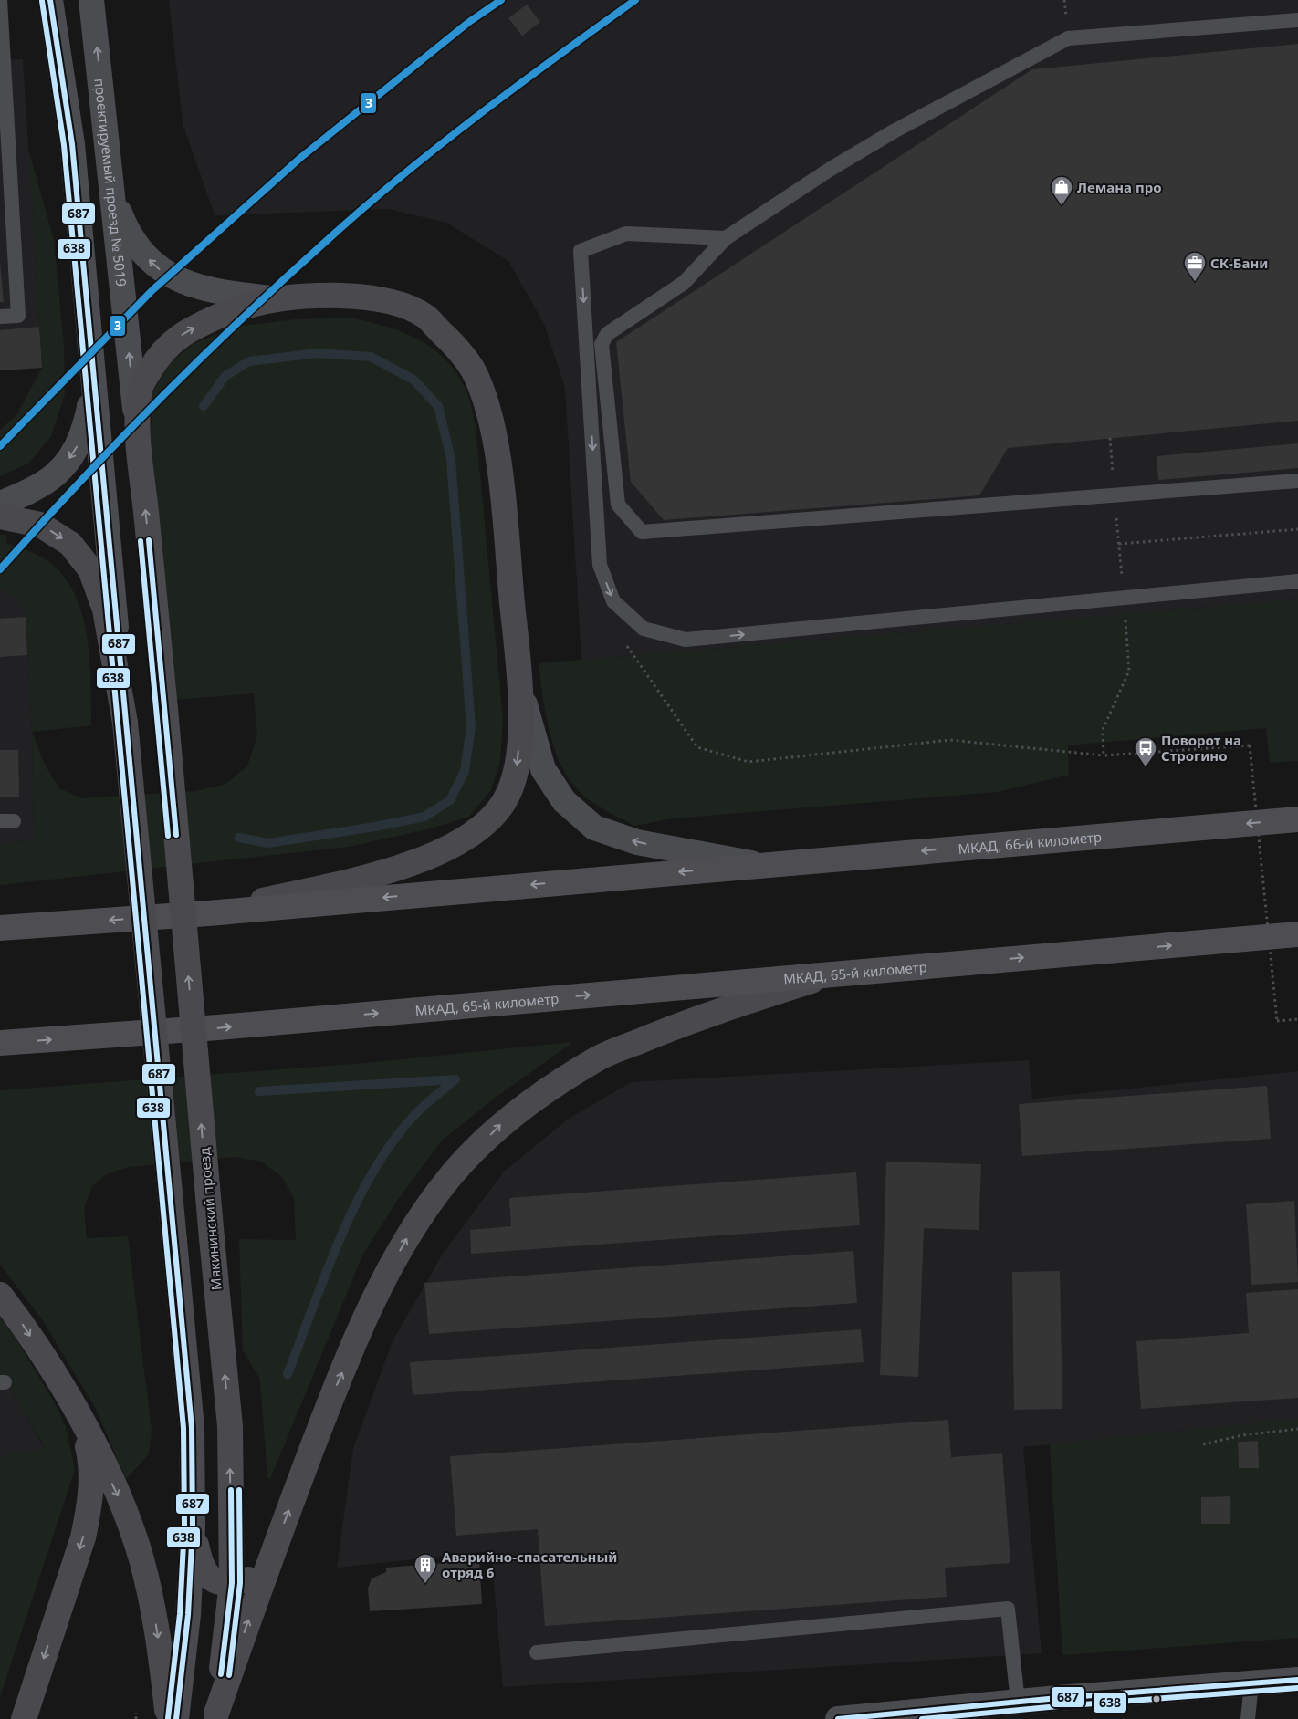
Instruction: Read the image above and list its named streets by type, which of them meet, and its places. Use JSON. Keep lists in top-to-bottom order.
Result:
{
  "streets": {
    "highway": ["МКАД, 66-й километр", "МКАД, 65-й километр"],
    "main road": ["проектируемый проезд № 5019", "Мякининский проезд"]
  },
  "crossings": [
    ["проектируемый проезд № 5019", "Мякининский проезд"]
  ],
  "one_way": ["МКАД, 66-й километр"],
  "places": {
    "shop": ["Лемана про"],
    "office": ["СК-Бани"],
    "bus stop": ["Поворот на Строгино"],
    "building": ["Аварийно-спасательный отряд 6"]
  },
  "lines": ["transit line 3", "transit line 687", "transit line 638"]
}
